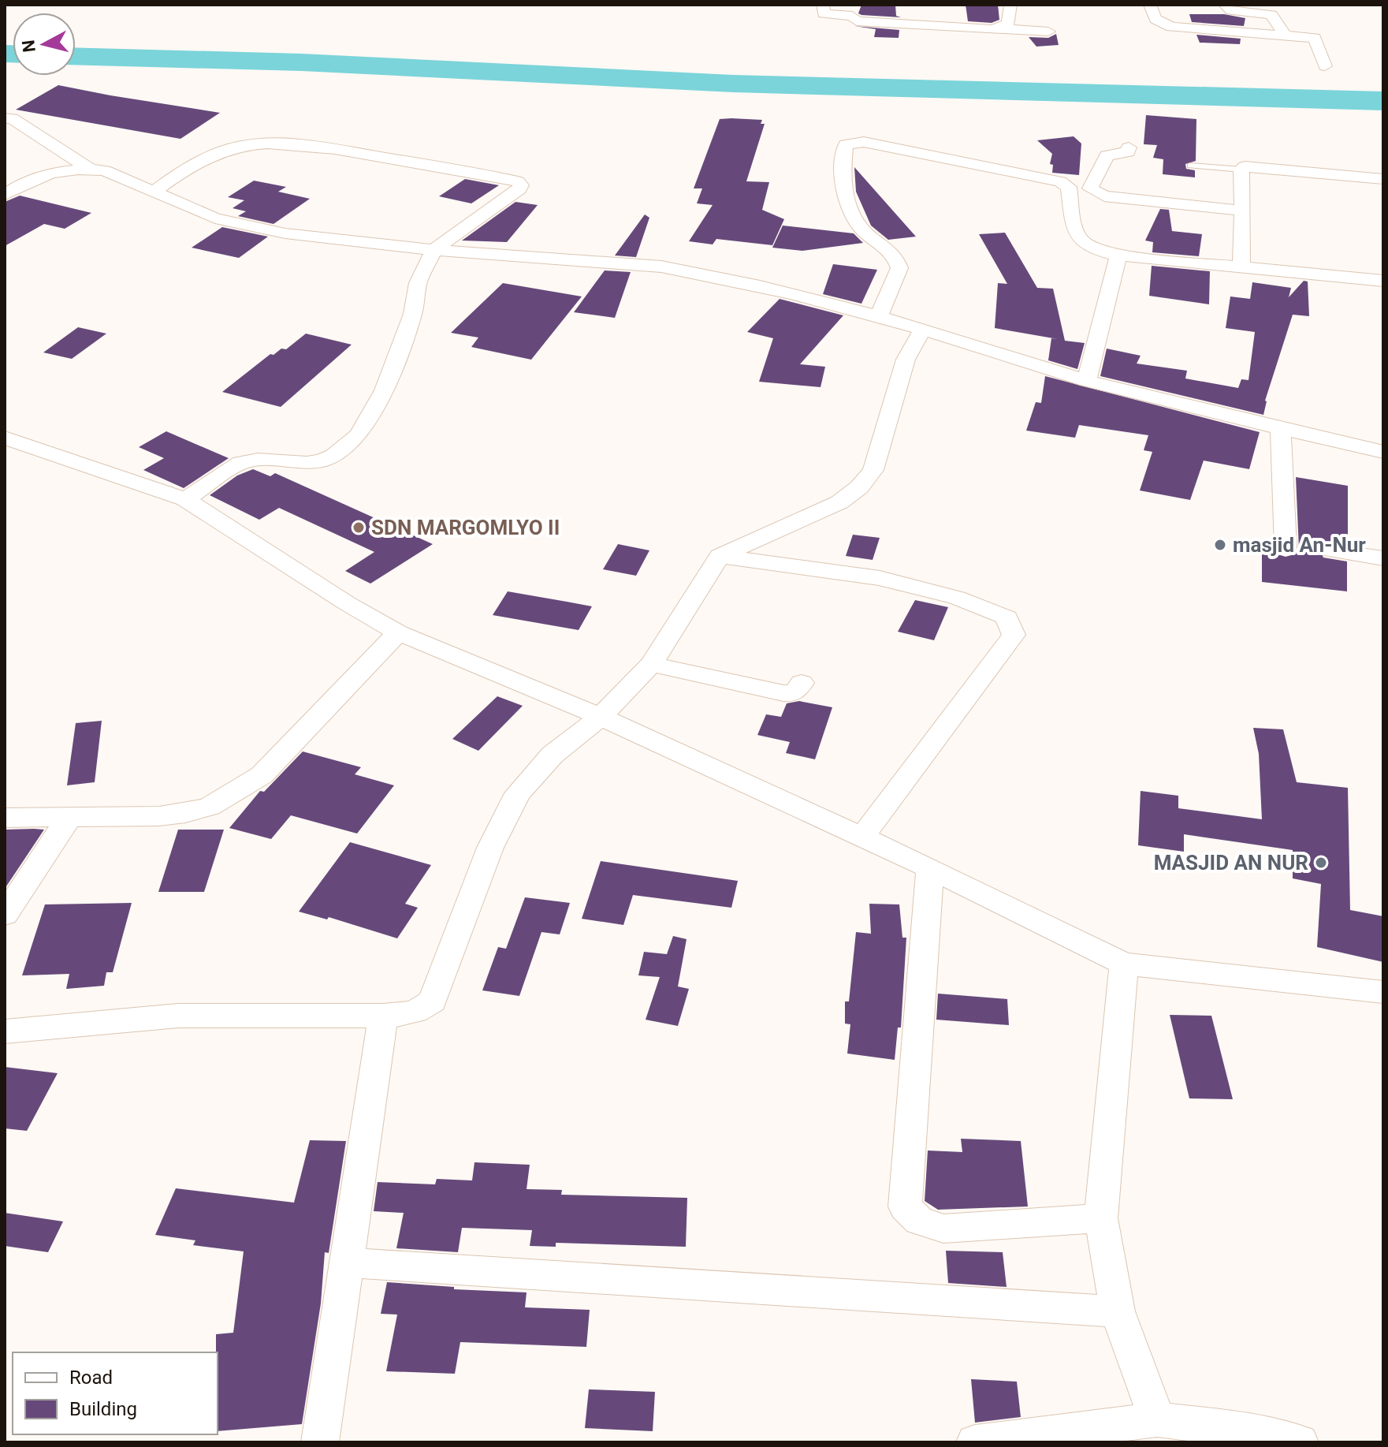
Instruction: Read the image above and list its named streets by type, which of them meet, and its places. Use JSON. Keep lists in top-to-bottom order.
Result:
{
  "places": ["SDN MARGOMLYO II", "masjid An-Nur", "MASJID AN NUR"],
  "legend": ["Road", "Building"],
  "north": "left"
}
